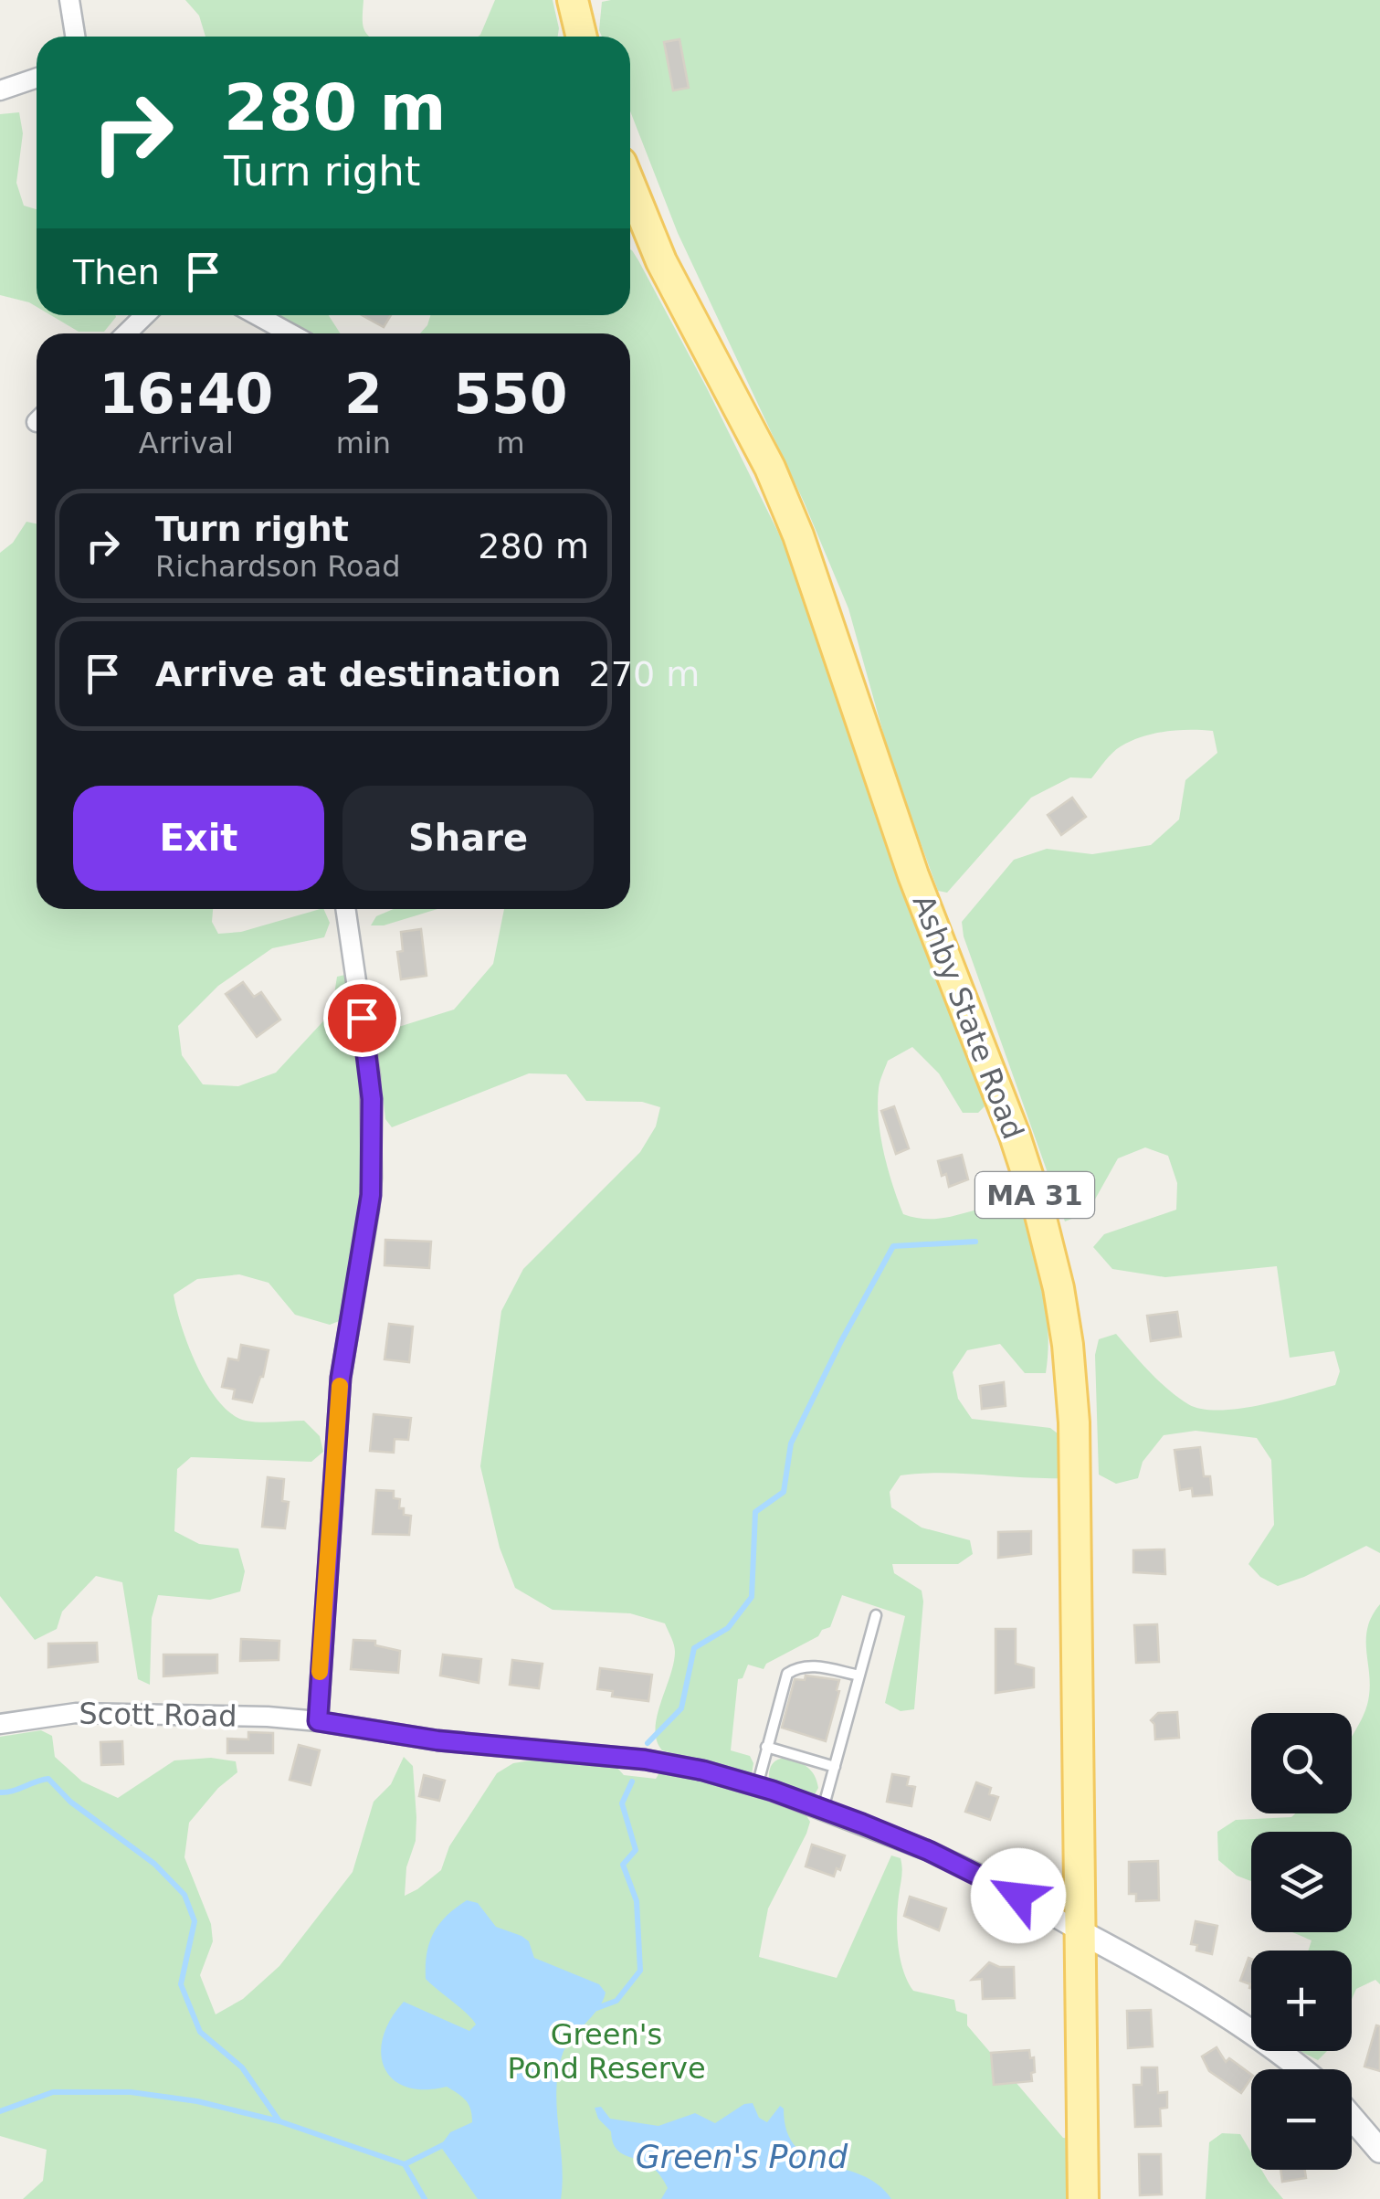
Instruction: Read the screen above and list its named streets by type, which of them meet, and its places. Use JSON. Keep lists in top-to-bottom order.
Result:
{
  "streets": {
    "main road": ["Ashby State Road", "MA 31"],
    "street": ["Scott Road"]
  },
  "crossings": [
    ["Ashby State Road", "Scott Road"]
  ],
  "water": ["Green's Pond"],
  "parks": ["Green's Pond Reserve"],
  "page": {
    "turn": ["280 m", "Turn right"],
    "then": "Then",
    "eta": [
      "16:40",
      "Arrival",
      "2",
      "min",
      "550",
      "m"
    ],
    "list": [
      {
        "name": "Turn right",
        "note": "Richardson Road",
        "value": "280 m"
      },
      {
        "name": "Arrive at destination",
        "value": "270 m"
      }
    ],
    "buttons": ["Exit", "Share"],
    "map_buttons": ["+", "−"]
  }
}
